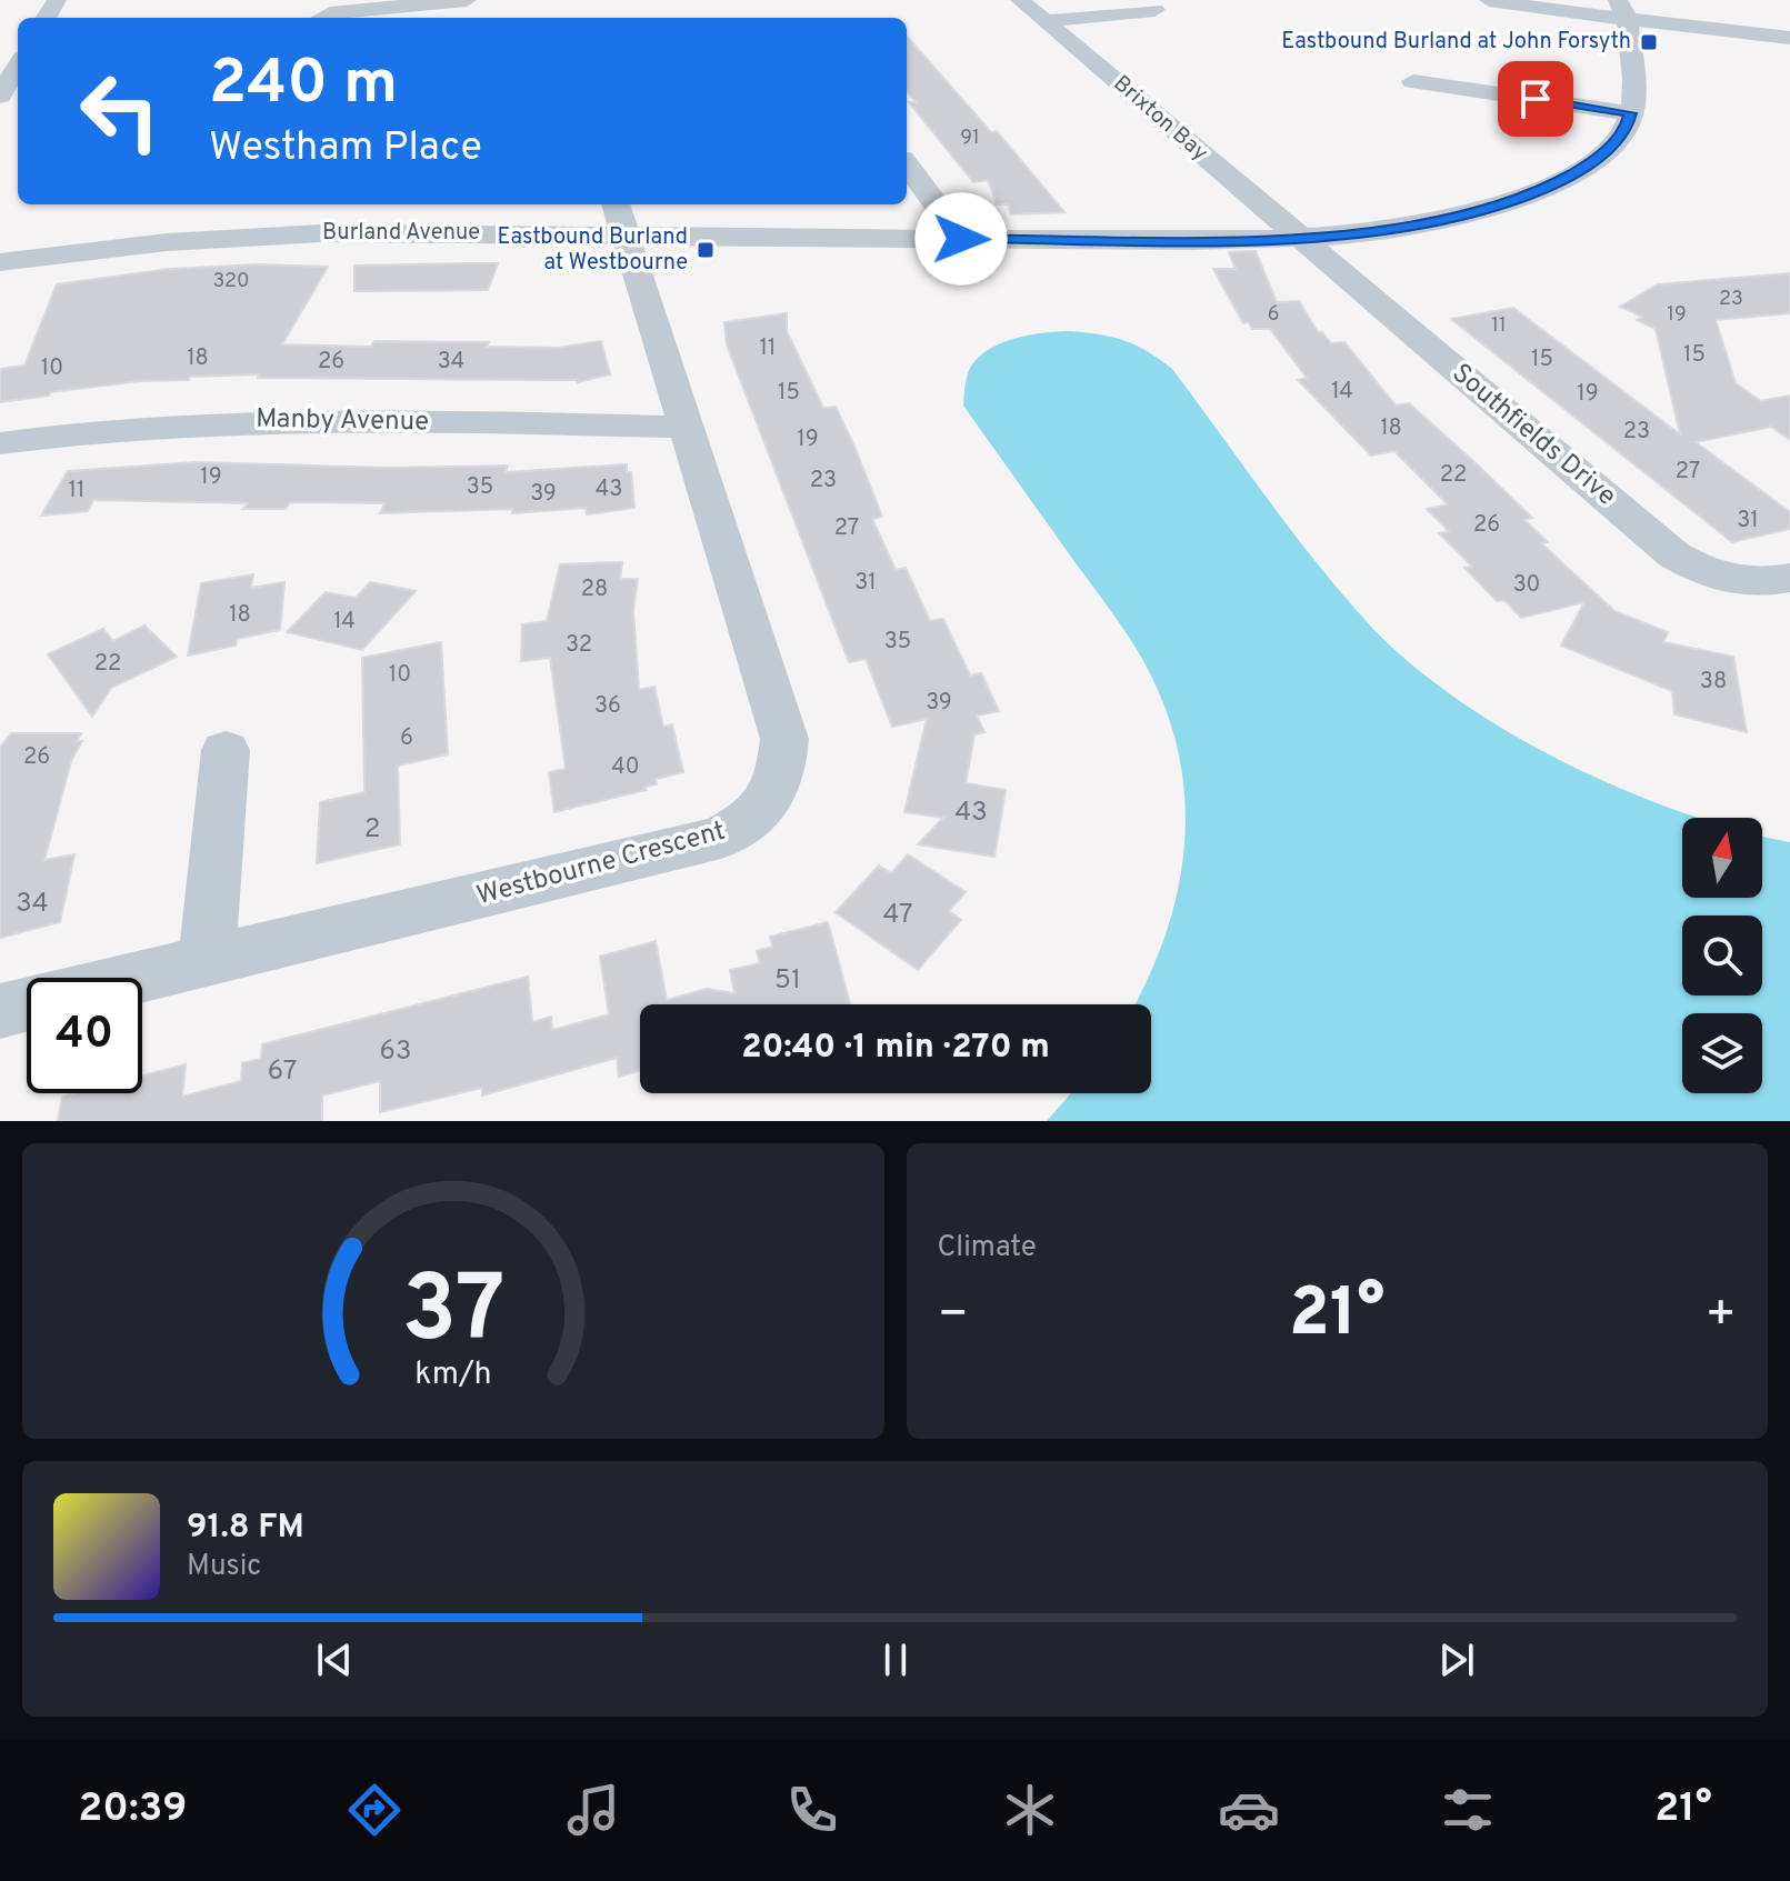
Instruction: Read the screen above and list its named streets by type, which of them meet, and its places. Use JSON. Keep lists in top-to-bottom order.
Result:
{
  "streets": {
    "street": [
      "Brixton Bay",
      "Burland Avenue",
      "Manby Avenue",
      "Southfields Drive",
      "Westbourne Crescent"
    ]
  },
  "crossings": [
    ["Brixton Bay", "Burland Avenue"],
    ["Brixton Bay", "Southfields Drive"],
    ["Burland Avenue", "Southfields Drive"],
    ["Burland Avenue", "Westbourne Crescent"],
    ["Manby Avenue", "Westbourne Crescent"]
  ],
  "places": {
    "transit": ["Eastbound Burland at John Forsyth", "Eastbound Burland at Westbourne"]
  },
  "house_numbers": [
    "91",
    "320",
    "23",
    "6",
    "19",
    "11",
    "11",
    "15",
    "18",
    "15",
    "26",
    "34",
    "10",
    "14",
    "15",
    "19",
    "18",
    "23",
    "19",
    "27",
    "22",
    "19",
    "23",
    "35",
    "43",
    "11",
    "39",
    "31",
    "26",
    "27",
    "31",
    "30",
    "28",
    "18",
    "14",
    "35",
    "32",
    "22",
    "10",
    "38",
    "39",
    "36",
    "6",
    "26",
    "40",
    "43",
    "2",
    "34",
    "47",
    "51",
    "63",
    "67"
  ],
  "north": "top",
  "page": {
    "turn": ["240 m", "Westham Place"],
    "limit": "40",
    "trip": "20:40 · 1 min · 270 m",
    "tile": "Climate",
    "heat": ["−", "21°", "+"],
    "song": ["91.8 FM", "Music"],
    "tabs": ["20:39", "21°"],
    "gauge": ["37", "km/h"]
  }
}
